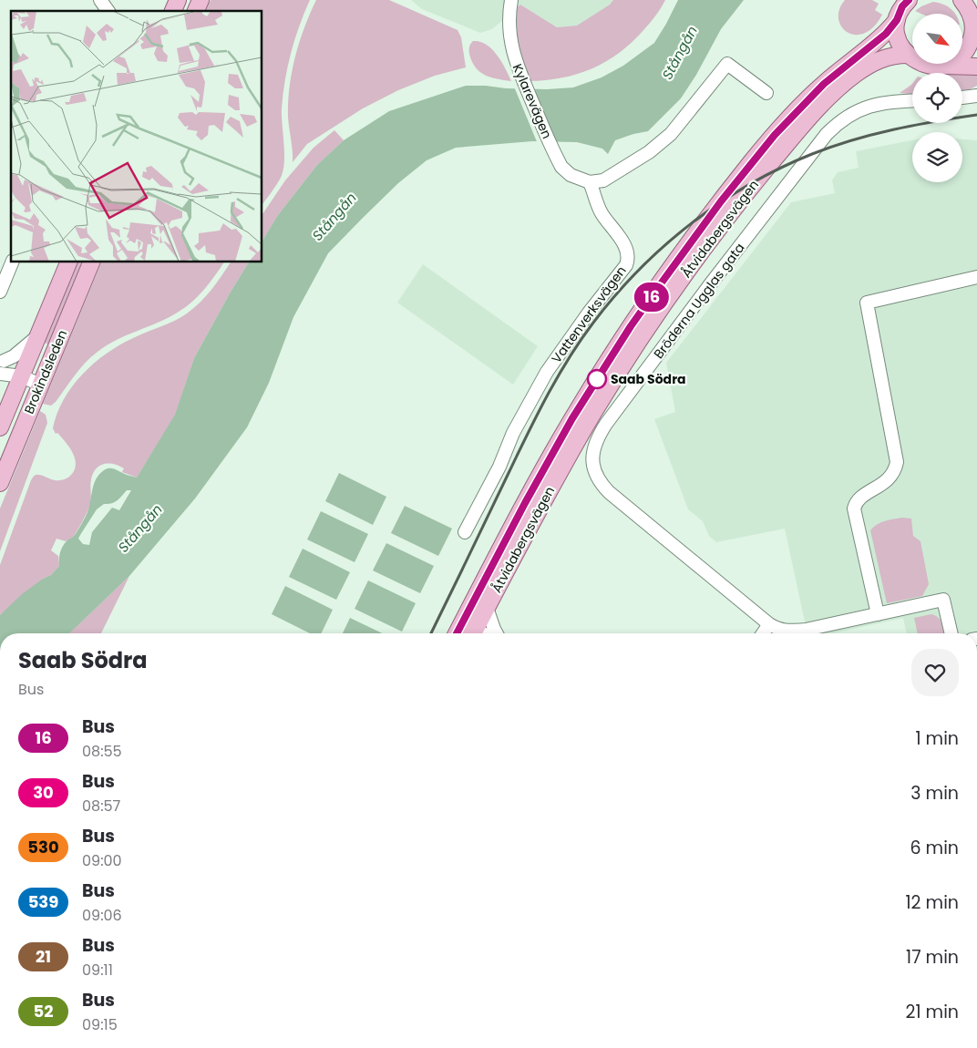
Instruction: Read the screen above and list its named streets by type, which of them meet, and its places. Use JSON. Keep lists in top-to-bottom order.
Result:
{
  "streets": {
    "main road": ["Åtvidabergsvägen", "Brokindsleden"],
    "street": ["Kylarevägen", "Bröderna Ugglas gata", "Vattenverksvägen"]
  },
  "crossings": [
    ["Kylarevägen", "Vattenverksvägen"]
  ],
  "water": ["Stångån"],
  "places": ["Saab Södra"],
  "lines": ["bus line 16"],
  "north": "bottom right",
  "page": {
    "on_map": "16",
    "heading": ["Saab Södra", "Bus"],
    "list": [
      {
        "mark": "16",
        "name": "Bus",
        "note": "08:55",
        "value": "1 min"
      },
      {
        "mark": "30",
        "name": "Bus",
        "note": "08:57",
        "value": "3 min"
      },
      {
        "mark": "530",
        "name": "Bus",
        "note": "09:00",
        "value": "6 min"
      },
      {
        "mark": "539",
        "name": "Bus",
        "note": "09:06",
        "value": "12 min"
      },
      {
        "mark": "21",
        "name": "Bus",
        "note": "09:11",
        "value": "17 min"
      },
      {
        "mark": "52",
        "name": "Bus",
        "note": "09:15",
        "value": "21 min"
      }
    ]
  }
}
